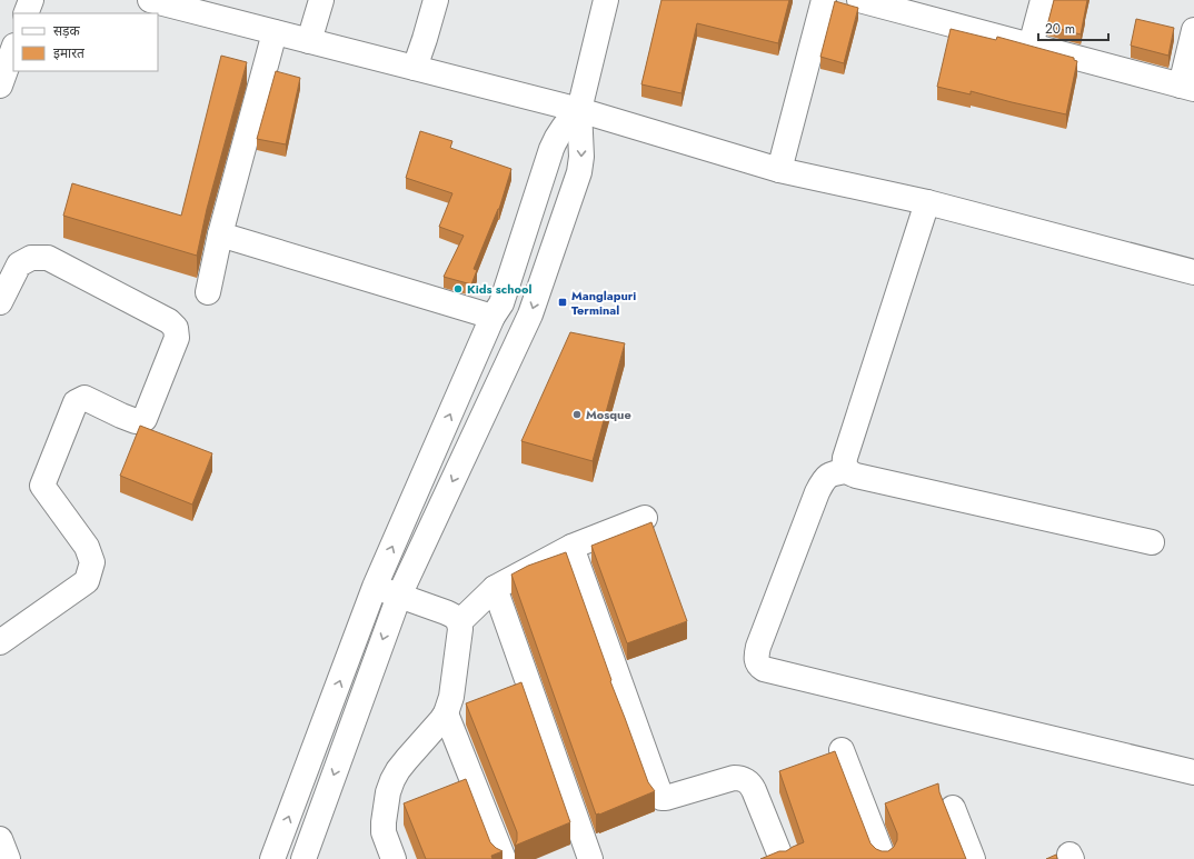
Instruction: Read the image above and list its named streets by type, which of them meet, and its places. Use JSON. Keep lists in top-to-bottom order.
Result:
{
  "places": {
    "other": ["Kids school", "Mosque"],
    "transit": ["Manglapuri Terminal"]
  },
  "legend": ["सड़क", "इमारत"],
  "scale_bar": "20 m"
}
